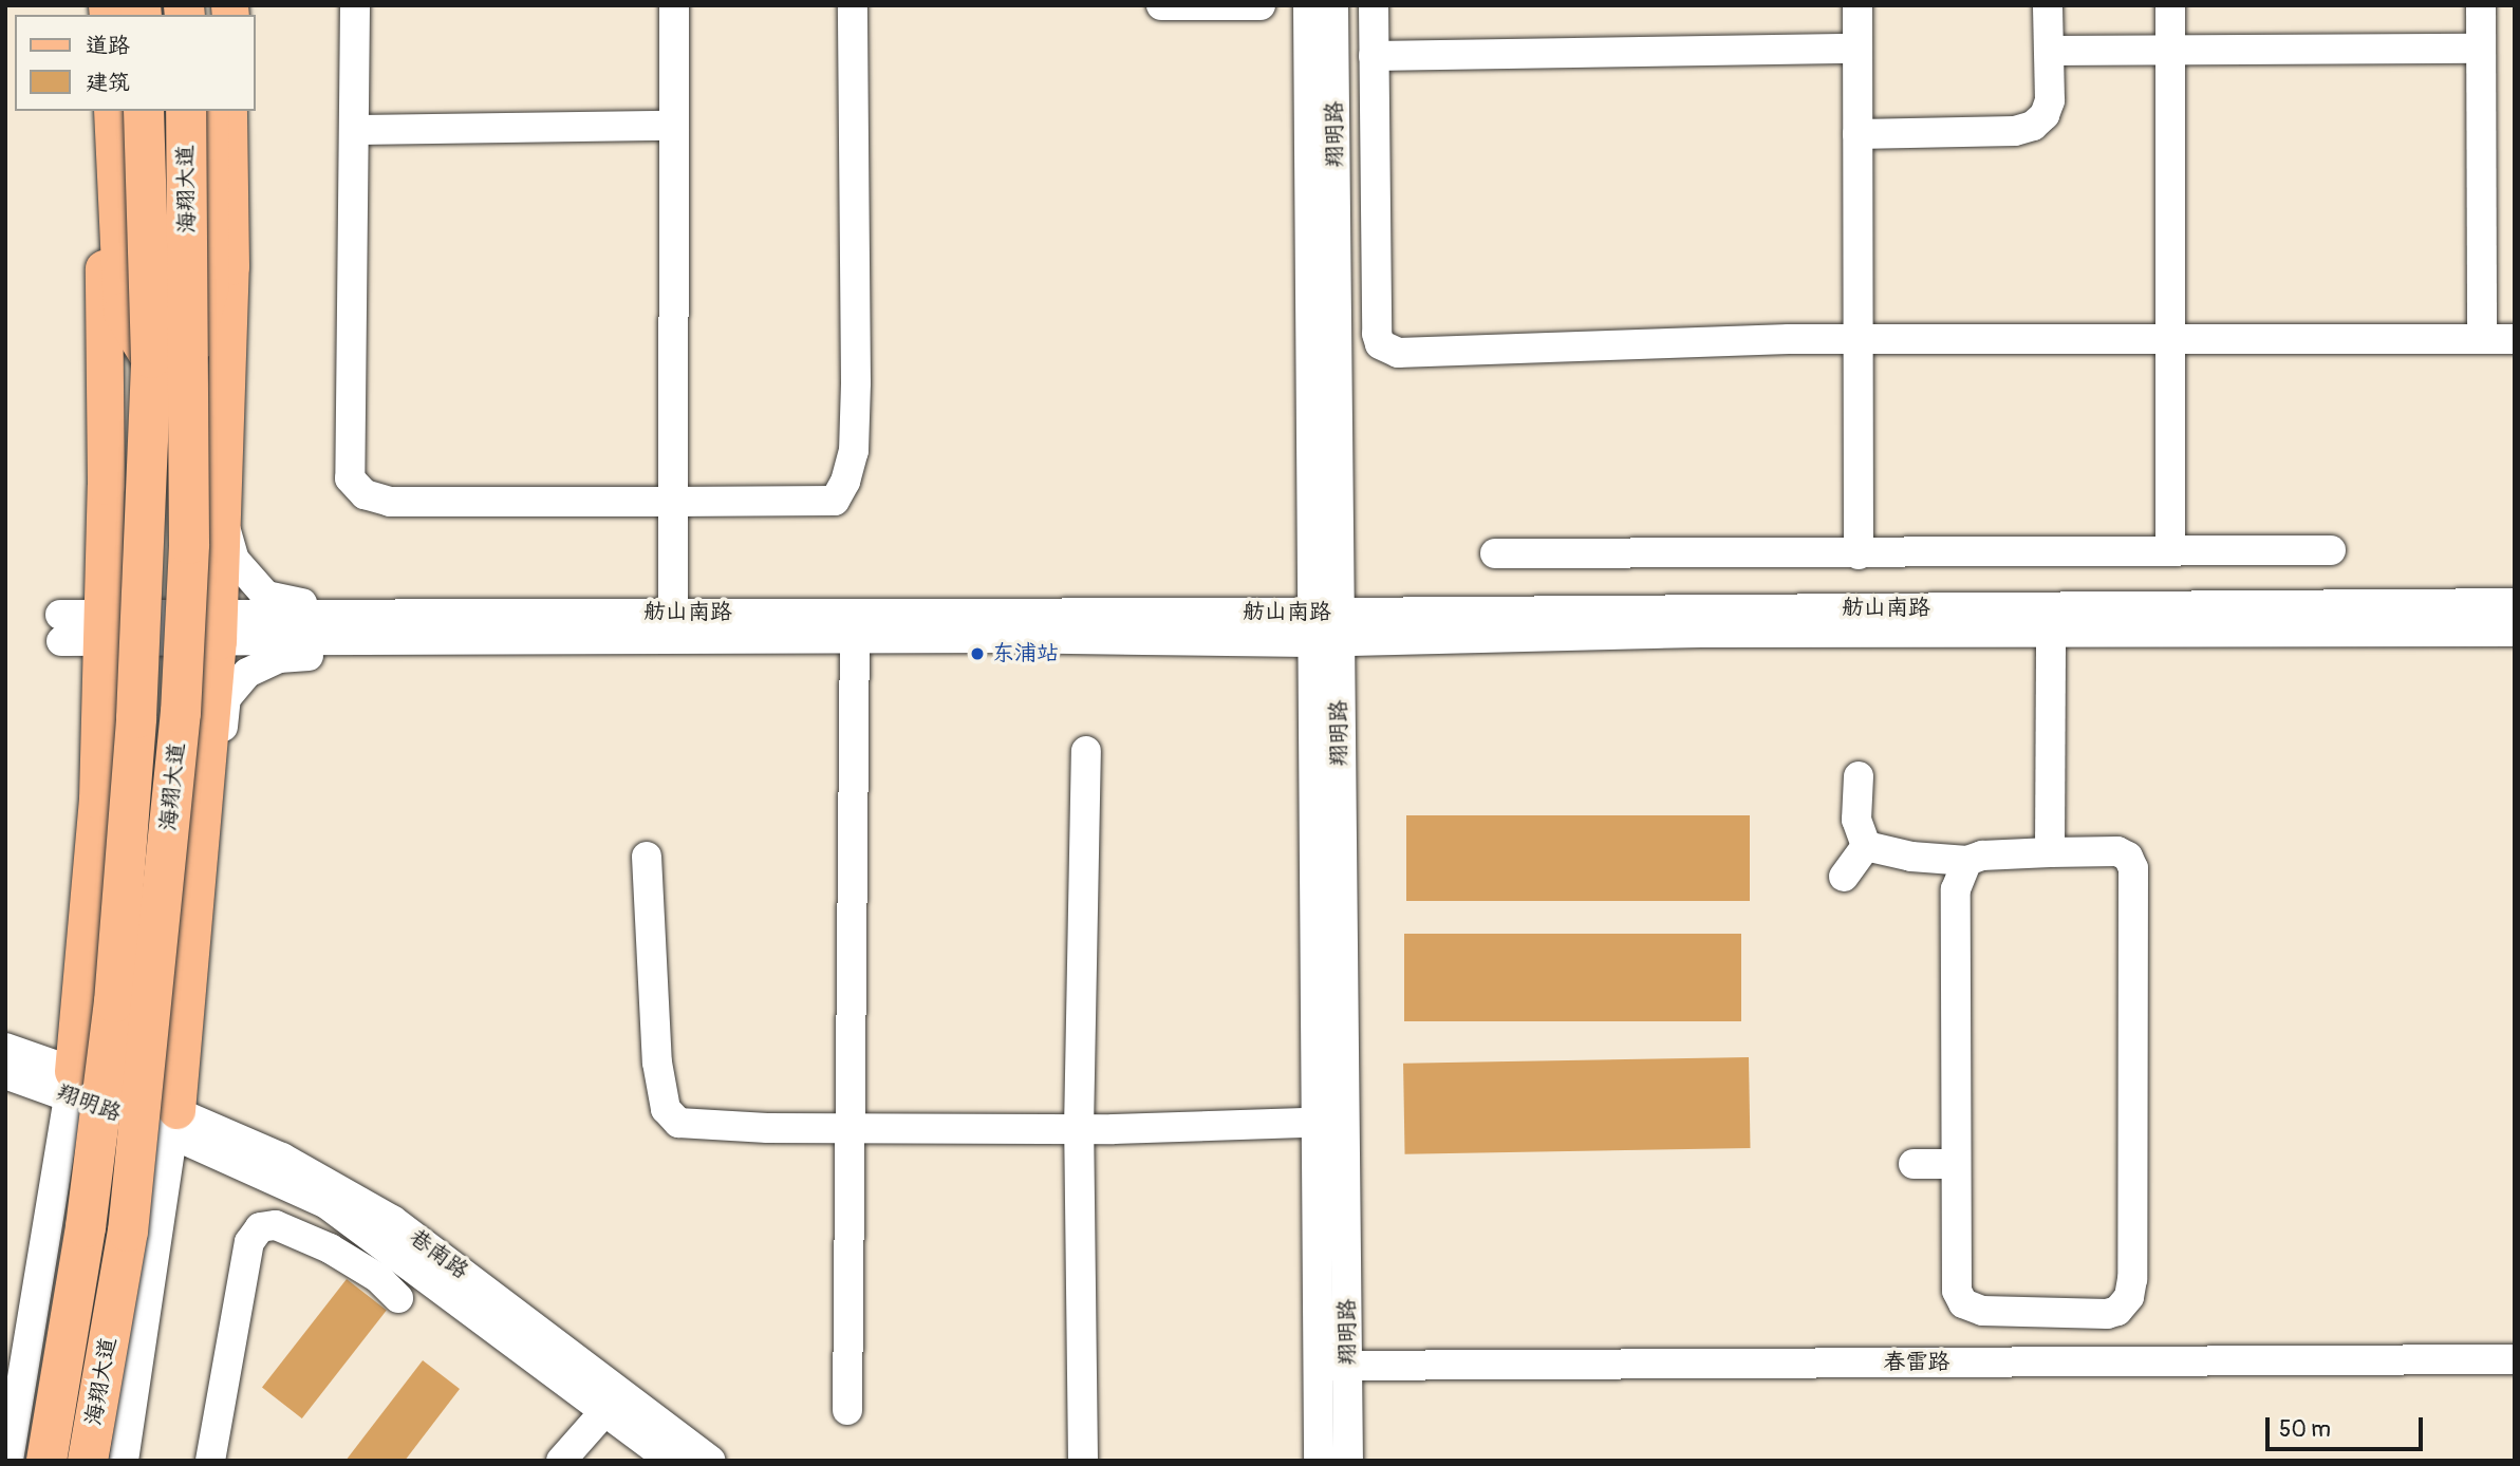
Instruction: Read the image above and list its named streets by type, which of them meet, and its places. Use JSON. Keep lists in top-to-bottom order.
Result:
{
  "streets": {
    "highway": ["海翔大道"],
    "street": [
      "翔明路",
      "舫山南路",
      "巷南路",
      "春雷路"
    ]
  },
  "crossings": [
    ["翔明路", "舫山南路"],
    ["翔明路", "巷南路"],
    ["翔明路", "春雷路"]
  ],
  "places": ["东浦站"],
  "legend": ["道路", "建筑"],
  "scale_bar": "50 m"
}
